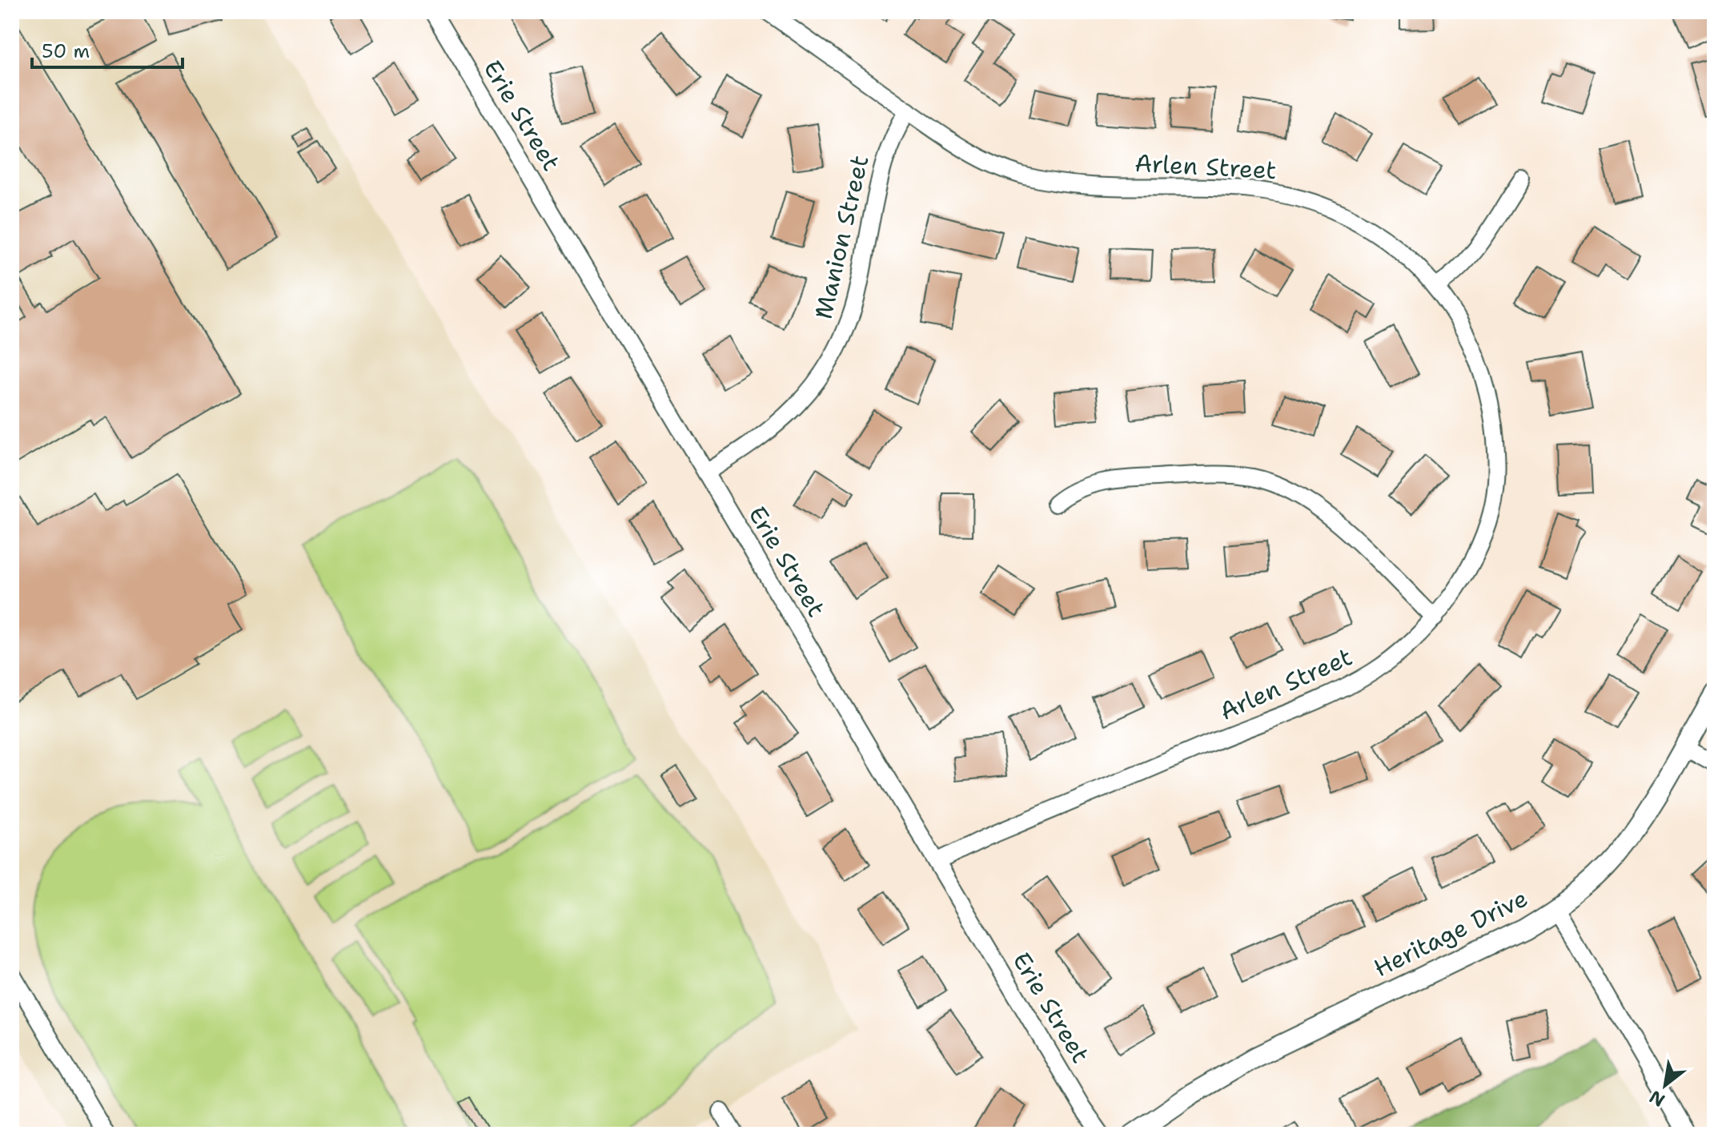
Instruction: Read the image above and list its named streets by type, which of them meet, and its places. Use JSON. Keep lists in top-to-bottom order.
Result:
{
  "streets": {
    "street": [
      "Erie Street",
      "Arlen Street",
      "Manion Street",
      "Heritage Drive"
    ]
  },
  "crossings": [
    ["Erie Street", "Arlen Street"],
    ["Erie Street", "Manion Street"],
    ["Arlen Street", "Manion Street"]
  ],
  "scale_bar": "50 m",
  "north": "bottom left"
}
